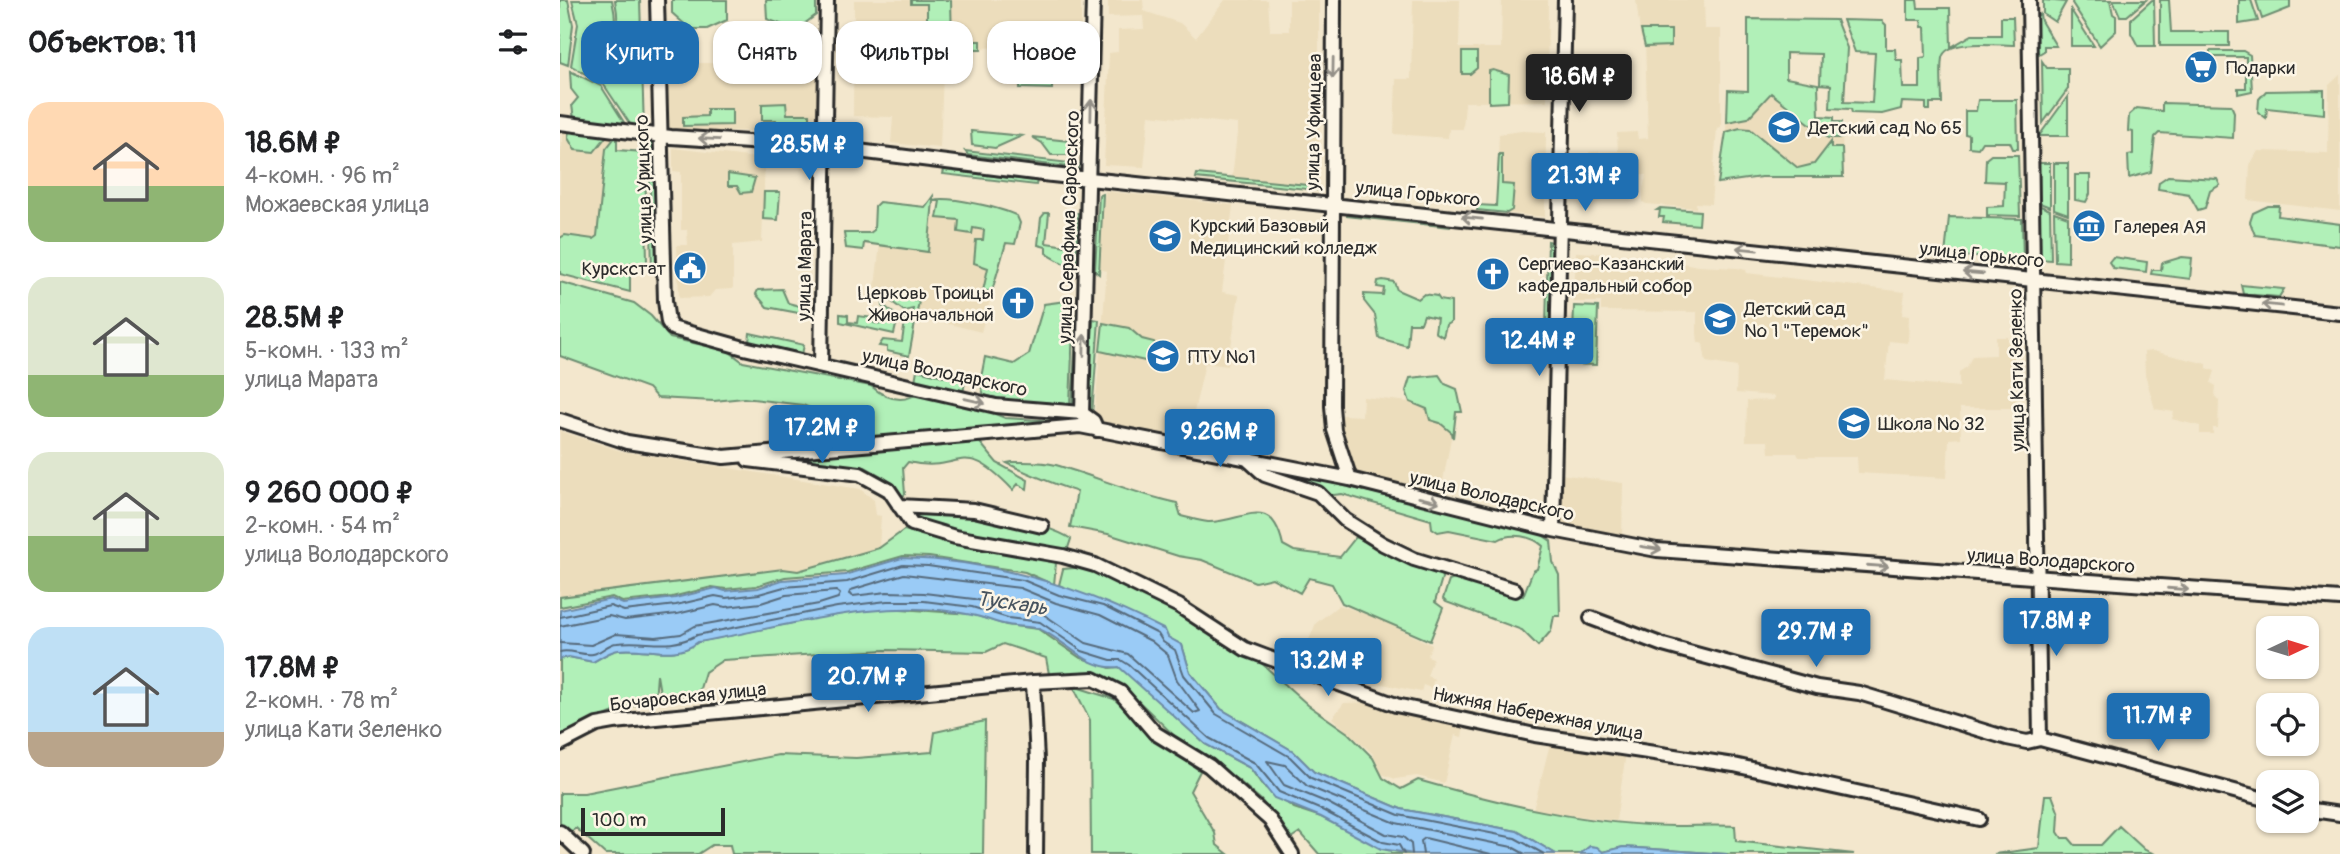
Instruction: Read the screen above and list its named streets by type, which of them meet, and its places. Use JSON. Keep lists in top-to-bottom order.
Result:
{
  "streets": {
    "street": [
      "улица Уфимцева",
      "улица Урицкого",
      "улица Горького",
      "улица Серафима Саровского",
      "улица Марата",
      "улица Кати Зеленко",
      "улица Володарского",
      "Бочаровская улица",
      "Нижняя Набережная улица"
    ]
  },
  "crossings": [
    ["улица Уфимцева", "улица Горького"],
    ["улица Уфимцева", "улица Володарского"],
    ["улица Урицкого", "улица Горького"],
    ["улица Урицкого", "улица Володарского"],
    ["улица Горького", "улица Серафима Саровского"],
    ["улица Горького", "улица Марата"],
    ["улица Горького", "улица Кати Зеленко"],
    ["улица Серафима Саровского", "улица Володарского"],
    ["улица Марата", "улица Володарского"],
    ["улица Кати Зеленко", "улица Володарского"],
    ["улица Володарского", "Нижняя Набережная улица"]
  ],
  "one_way": ["улица Уфимцева", "улица Горького", "улица Серафима Саровского"],
  "water": ["Тускарь"],
  "places": {
    "supermarket": ["Подарки"],
    "school or university": [
      "Детский сад № 65",
      "Курский Базовый Медицинский колледж",
      "Детский сад № 1 \"Теремок\"",
      "ПТУ №1",
      "Школа № 32"
    ],
    "museum": ["Галерея АЯ"],
    "public building": ["Курскстат"],
    "church": ["Сергиево-Казанский кафедральный собор", "Церковь Троицы Живоначальной"]
  },
  "scale_bar": "100 m",
  "north": "right",
  "page": {
    "heading": "Объектов: 11",
    "chip": [
      "Купить",
      "Снять",
      "Фильтры",
      "Новое"
    ],
    "price": [
      "18.6M ₽",
      "28.5M ₽",
      "21.3M ₽",
      "12.4M ₽",
      "17.2M ₽",
      "9.26M ₽",
      "17.8M ₽",
      "29.7M ₽",
      "13.2M ₽",
      "20.7M ₽",
      "11.7M ₽"
    ],
    "list": [
      {
        "name": "18.6M ₽",
        "note": "4-комн. · 96 m² · Можаевская улица"
      },
      {
        "name": "28.5M ₽",
        "note": "5-комн. · 133 m² · улица Марата"
      },
      {
        "name": "9 260 000 ₽",
        "note": "2-комн. · 54 m² · улица Володарского"
      },
      {
        "name": "17.8M ₽",
        "note": "2-комн. · 78 m² · улица Кати Зеленко"
      }
    ],
    "scale": "100 m"
  }
}
